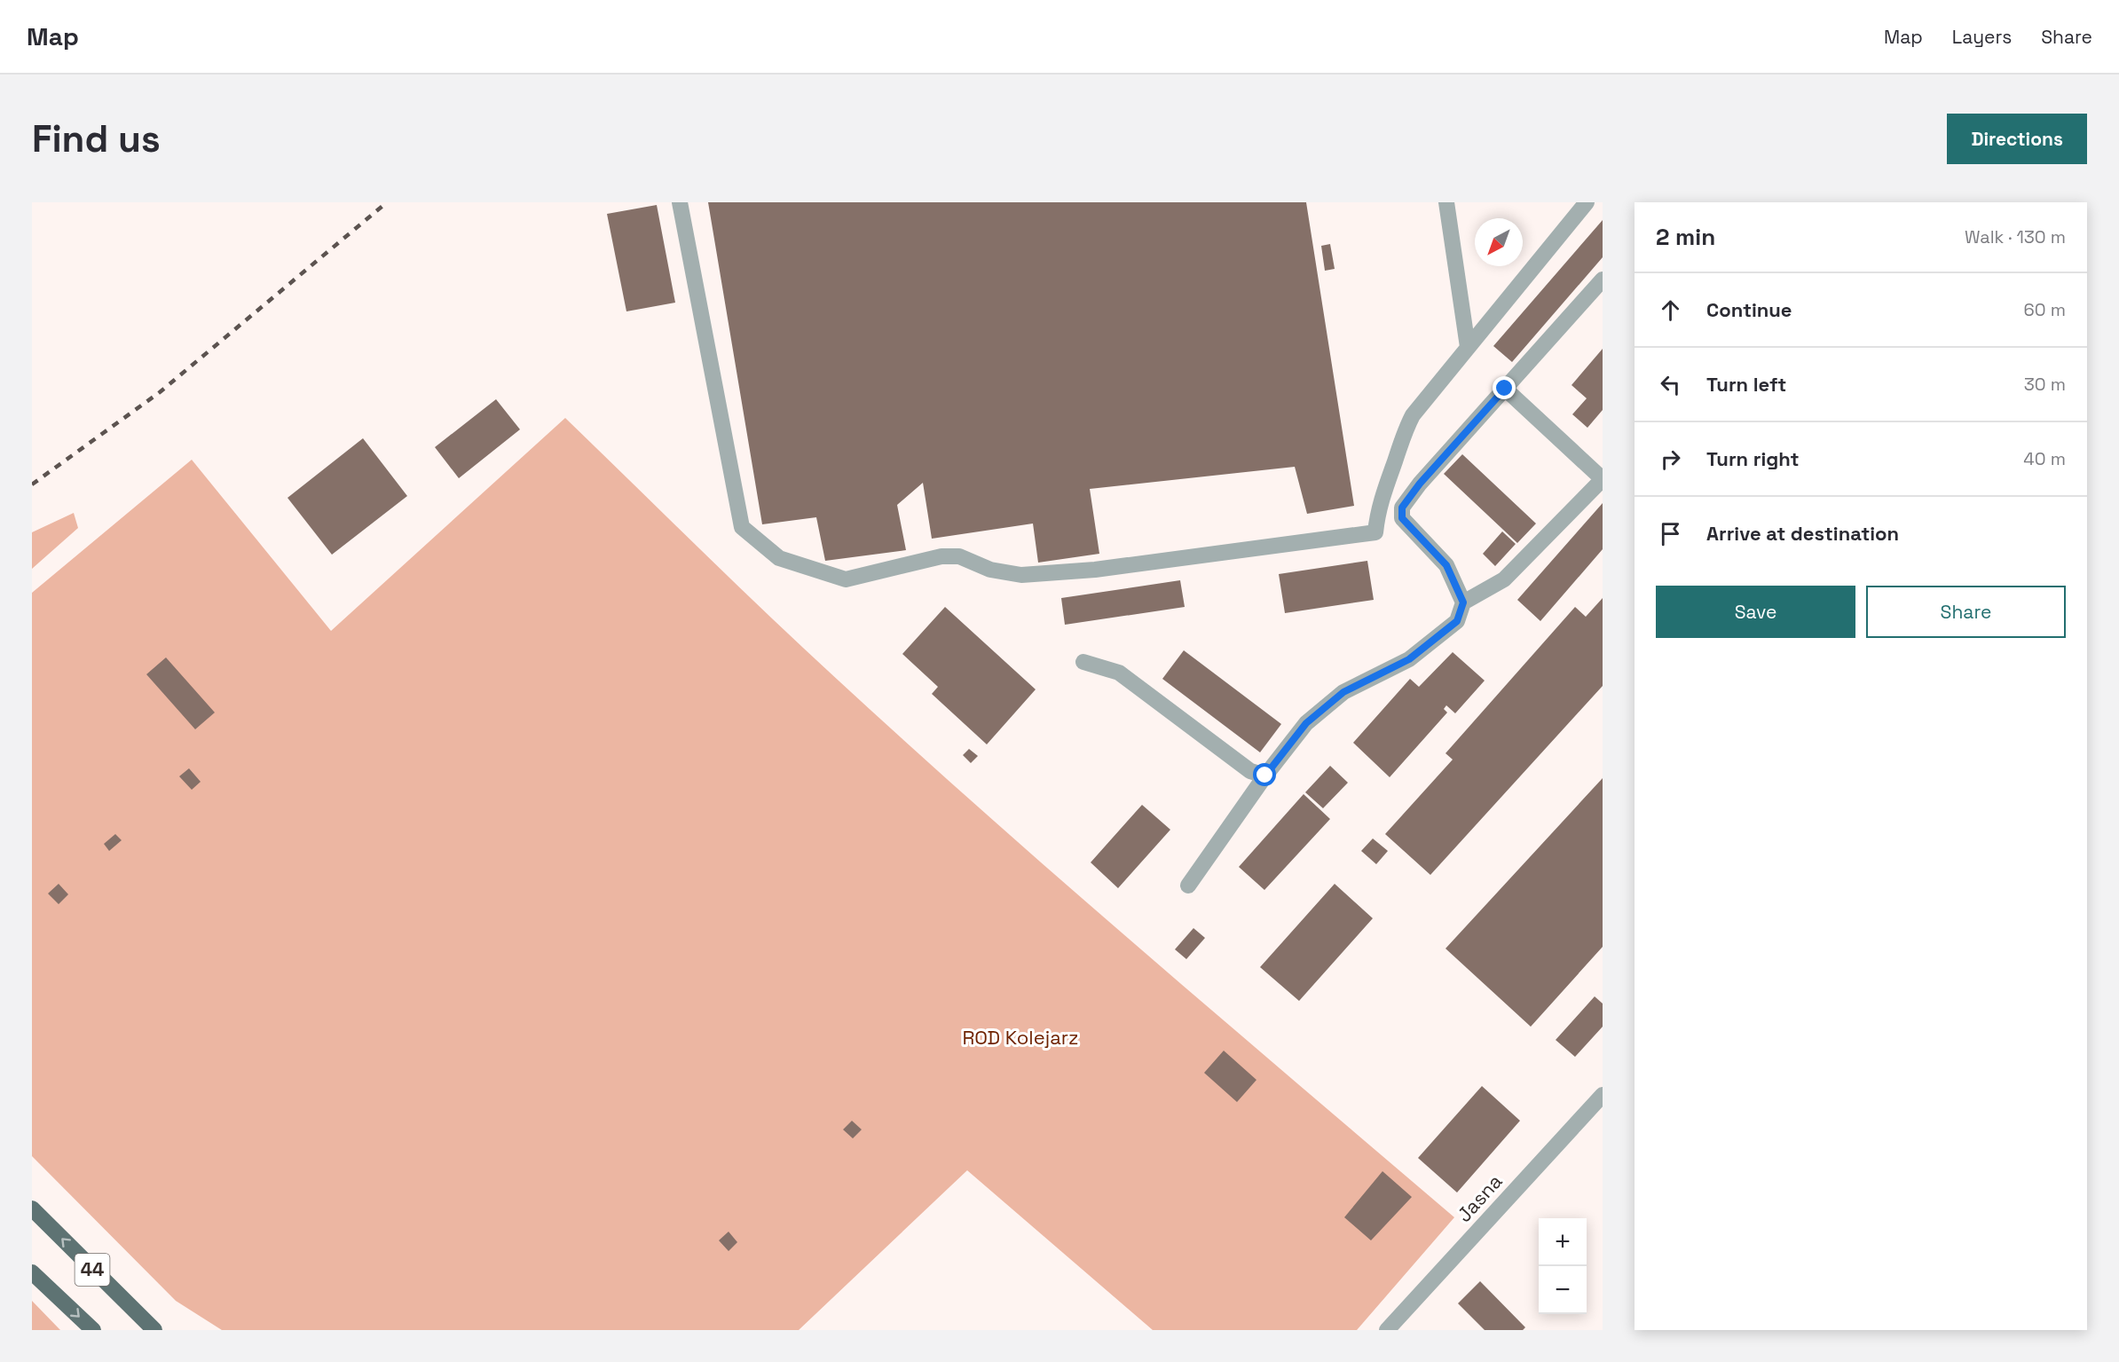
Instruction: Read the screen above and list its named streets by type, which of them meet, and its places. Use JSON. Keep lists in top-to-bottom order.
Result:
{
  "streets": {
    "main road": ["44"],
    "street": ["Jasna"]
  },
  "parks": ["ROD Kolejarz"],
  "north": "bottom left",
  "page": {
    "header": "Map",
    "nav": ["Map", "Layers", "Share"],
    "buttons": [
      "Directions",
      ["Save", "Share"]
    ],
    "title": "Find us",
    "heading": ["2 min", "Walk · 130 m"],
    "list": [
      ["Continue", "60 m"],
      ["Turn left", "30 m"],
      ["Turn right", "40 m"],
      "Arrive at destination"
    ],
    "map_buttons": ["+", "−"]
  }
}
